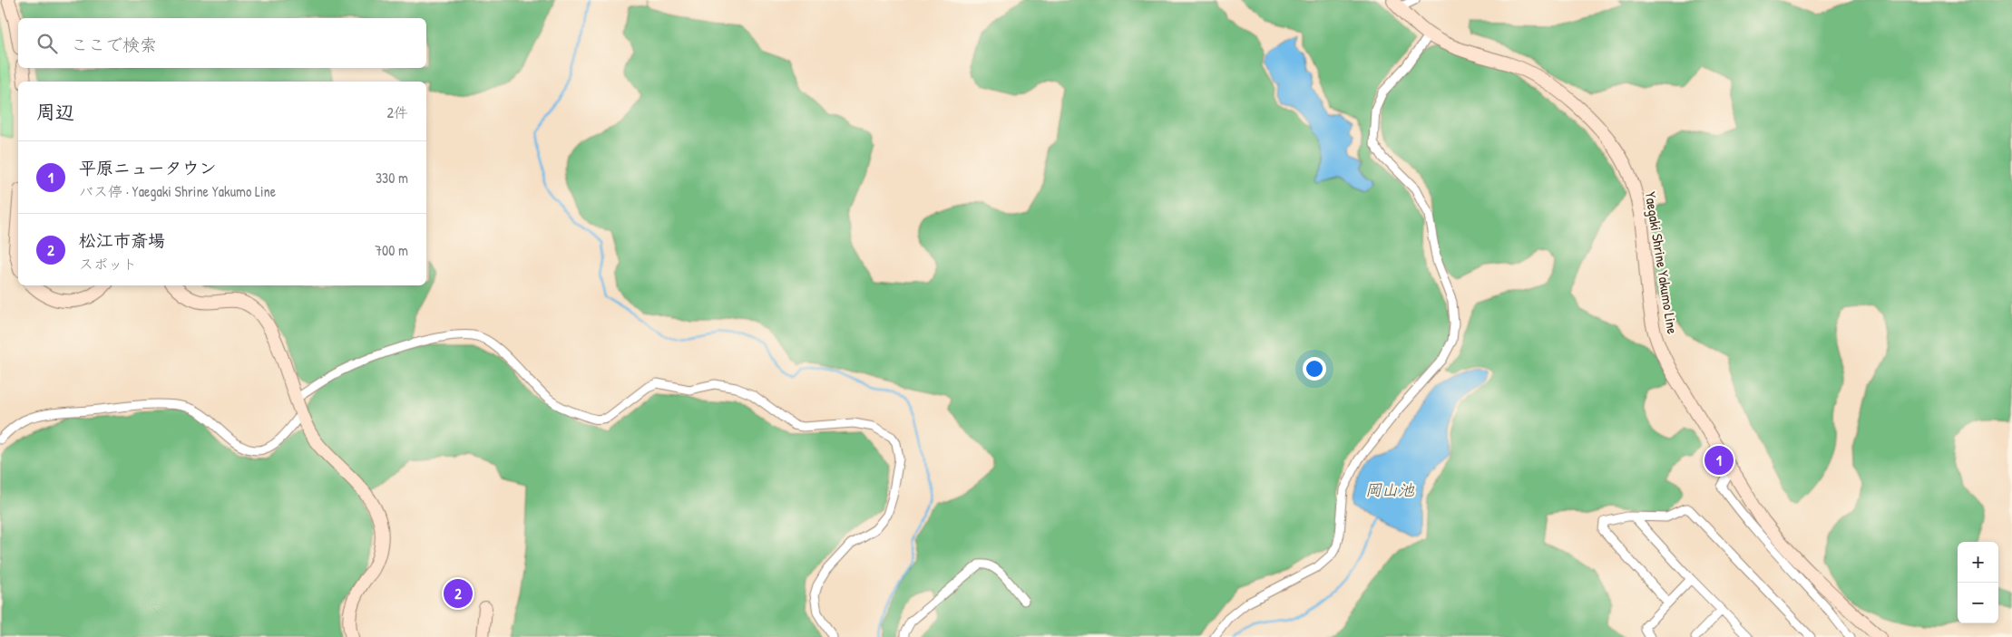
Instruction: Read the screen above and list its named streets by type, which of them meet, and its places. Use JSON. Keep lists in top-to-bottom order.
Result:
{
  "streets": {
    "main road": ["Yaegaki Shrine Yakumo Line"]
  },
  "water": ["岡山池"],
  "page": {
    "search": "ここで検索",
    "heading": ["周辺", "2件"],
    "list": [
      {
        "mark": "1",
        "name": "平原ニュータウン",
        "note": "バス停 · Yaegaki Shrine Yakumo Line",
        "value": "330 m"
      },
      {
        "mark": "2",
        "name": "松江市斎場",
        "note": "スポット",
        "value": "700 m"
      }
    ],
    "pins": ["1", "2"],
    "map_buttons": ["+", "−"]
  }
}
